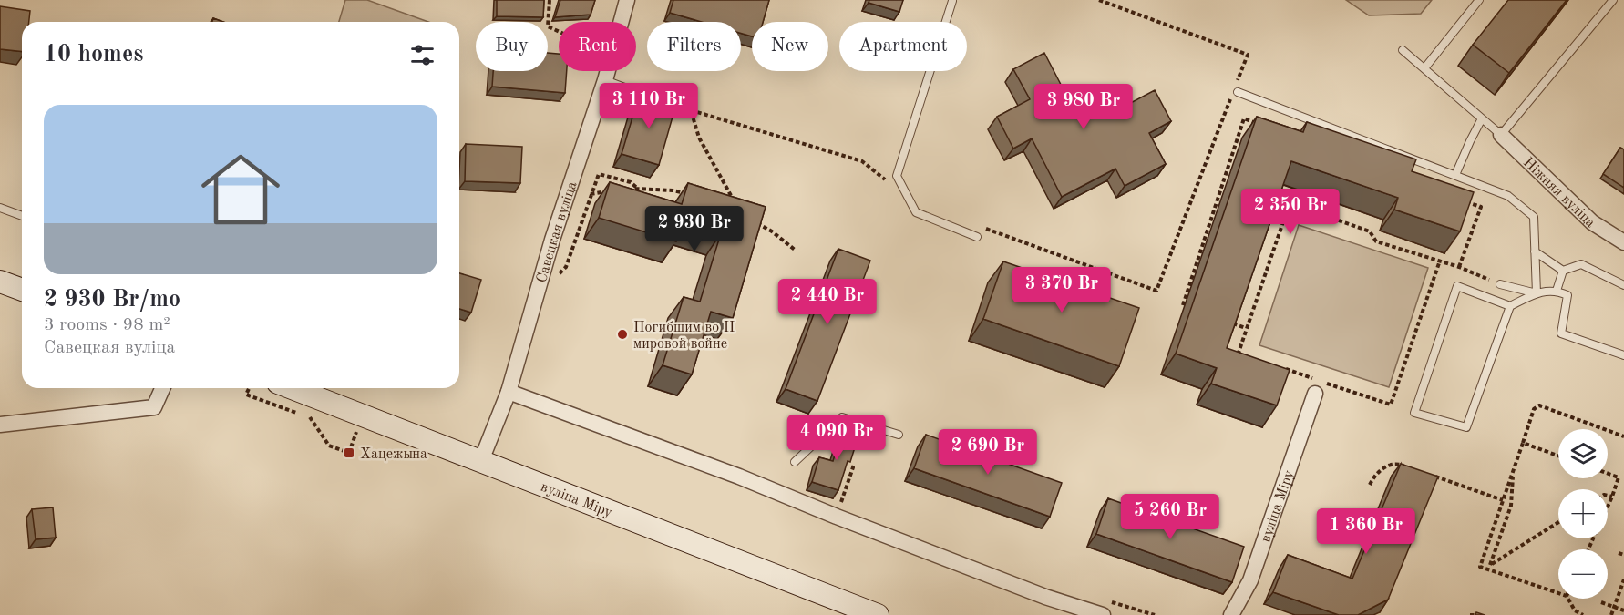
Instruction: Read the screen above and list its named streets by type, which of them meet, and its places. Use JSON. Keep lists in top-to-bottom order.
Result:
{
  "streets": {
    "main road": ["вуліца Міру"],
    "street": ["Ніжняя вуліца", "Савецкая вуліца"]
  },
  "crossings": [
    ["Савецкая вуліца", "вуліца Міру"]
  ],
  "places": {
    "other": ["Погибшим во II мировой войне"],
    "transit": ["Хацежына"]
  },
  "page": {
    "chip": [
      "Buy",
      "Rent",
      "Filters",
      "New",
      "Apartment"
    ],
    "heading": "10 homes",
    "price": [
      "3 110 Br",
      "3 980 Br",
      "2 350 Br",
      "2 930 Br",
      "3 370 Br",
      "2 440 Br",
      "4 090 Br",
      "2 690 Br",
      "5 260 Br",
      "1 360 Br"
    ],
    "list": [
      {
        "name": "2 930 Br/mo",
        "note": "3 rooms · 98 m² · Савецкая вуліца"
      }
    ],
    "map_buttons": ["+", "−"]
  }
}
